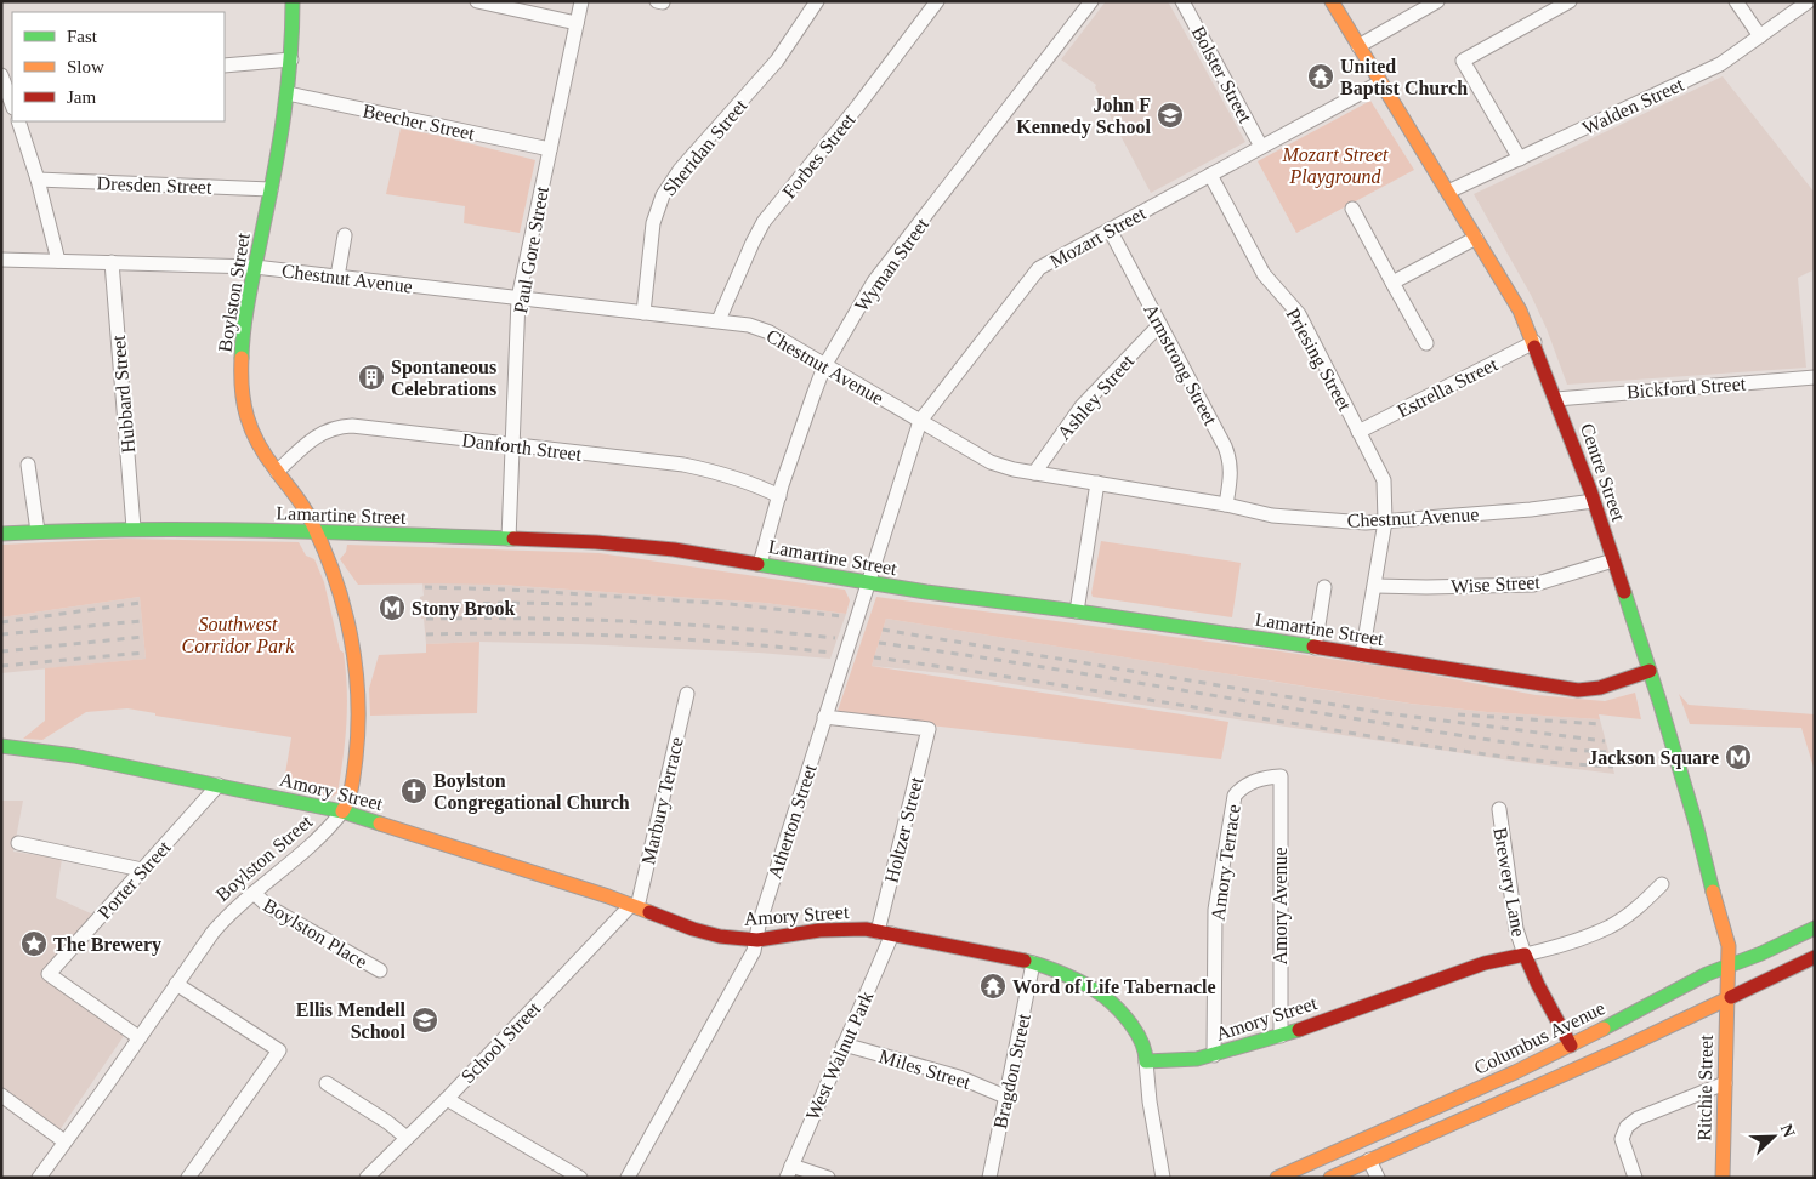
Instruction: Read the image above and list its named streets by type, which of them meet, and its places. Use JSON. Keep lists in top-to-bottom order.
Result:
{
  "streets": {
    "street": [
      "Bolster Street",
      "Walden Street",
      "Beecher Street",
      "Sheridan Street",
      "Forbes Street",
      "Dresden Street",
      "Mozart Street",
      "Paul Gore Street",
      "Wyman Street",
      "Chestnut Avenue",
      "Boylston Street",
      "Priesing Street",
      "Armstrong Street",
      "Estrella Street",
      "Bickford Street",
      "Hubbard Street",
      "Ashley Street",
      "Danforth Street",
      "Centre Street",
      "Lamartine Street",
      "Wise Street",
      "Amory Street",
      "Marbury Terrace",
      "Atherton Street",
      "Holtzer Street",
      "Amory Terrace",
      "Porter Street",
      "Brewery Lane",
      "Amory Avenue",
      "Boylston Place",
      "Columbus Avenue",
      "School Street",
      "West Walnut Park",
      "Miles Street",
      "Bragdon Street",
      "Ritchie Street"
    ]
  },
  "crossings": [
    ["Bolster Street", "Mozart Street"],
    ["Walden Street", "Centre Street"],
    ["Beecher Street", "Paul Gore Street"],
    ["Beecher Street", "Boylston Street"],
    ["Sheridan Street", "Chestnut Avenue"],
    ["Forbes Street", "Chestnut Avenue"],
    ["Dresden Street", "Boylston Street"],
    ["Mozart Street", "Chestnut Avenue"],
    ["Mozart Street", "Priesing Street"],
    ["Mozart Street", "Armstrong Street"],
    ["Mozart Street", "Centre Street"],
    ["Mozart Street", "Lamartine Street"],
    ["Mozart Street", "Atherton Street"],
    ["Paul Gore Street", "Chestnut Avenue"],
    ["Paul Gore Street", "Danforth Street"],
    ["Paul Gore Street", "Lamartine Street"],
    ["Wyman Street", "Chestnut Avenue"],
    ["Wyman Street", "Danforth Street"],
    ["Wyman Street", "Lamartine Street"],
    ["Chestnut Avenue", "Boylston Street"],
    ["Chestnut Avenue", "Priesing Street"],
    ["Chestnut Avenue", "Armstrong Street"],
    ["Chestnut Avenue", "Hubbard Street"],
    ["Chestnut Avenue", "Ashley Street"],
    ["Chestnut Avenue", "Centre Street"],
    ["Boylston Street", "Danforth Street"],
    ["Boylston Street", "Lamartine Street"],
    ["Boylston Street", "Amory Street"],
    ["Boylston Street", "Porter Street"],
    ["Boylston Street", "Boylston Place"],
    ["Priesing Street", "Estrella Street"],
    ["Priesing Street", "Lamartine Street"],
    ["Priesing Street", "Wise Street"],
    ["Armstrong Street", "Ashley Street"],
    ["Estrella Street", "Centre Street"],
    ["Bickford Street", "Centre Street"],
    ["Hubbard Street", "Lamartine Street"],
    ["Centre Street", "Lamartine Street"],
    ["Centre Street", "Wise Street"],
    ["Centre Street", "Columbus Avenue"],
    ["Centre Street", "Ritchie Street"],
    ["Lamartine Street", "Atherton Street"],
    ["Amory Street", "Marbury Terrace"],
    ["Amory Street", "Atherton Street"],
    ["Amory Street", "Holtzer Street"],
    ["Amory Street", "Amory Terrace"],
    ["Amory Street", "Porter Street"],
    ["Amory Street", "Brewery Lane"],
    ["Amory Street", "Amory Avenue"],
    ["Amory Street", "School Street"],
    ["Amory Street", "West Walnut Park"],
    ["Amory Street", "Bragdon Street"],
    ["Marbury Terrace", "School Street"],
    ["Atherton Street", "Holtzer Street"],
    ["Holtzer Street", "West Walnut Park"],
    ["Amory Terrace", "Amory Avenue"],
    ["West Walnut Park", "Miles Street"],
    ["Miles Street", "Bragdon Street"]
  ],
  "parks": ["Mozart Street Playground", "Southwest Corridor Park"],
  "places": {
    "temple": ["United Baptist Church", "Word of Life Tabernacle"],
    "school or university": ["John F Kennedy School", "Ellis Mendell School"],
    "building": ["Spontaneous Celebrations"],
    "metro station": ["Stony Brook", "Jackson Square"],
    "church": ["Boylston Congregational Church"],
    "place": ["The Brewery"]
  },
  "legend": ["Fast", "Slow", "Jam"],
  "north": "top right"
}
